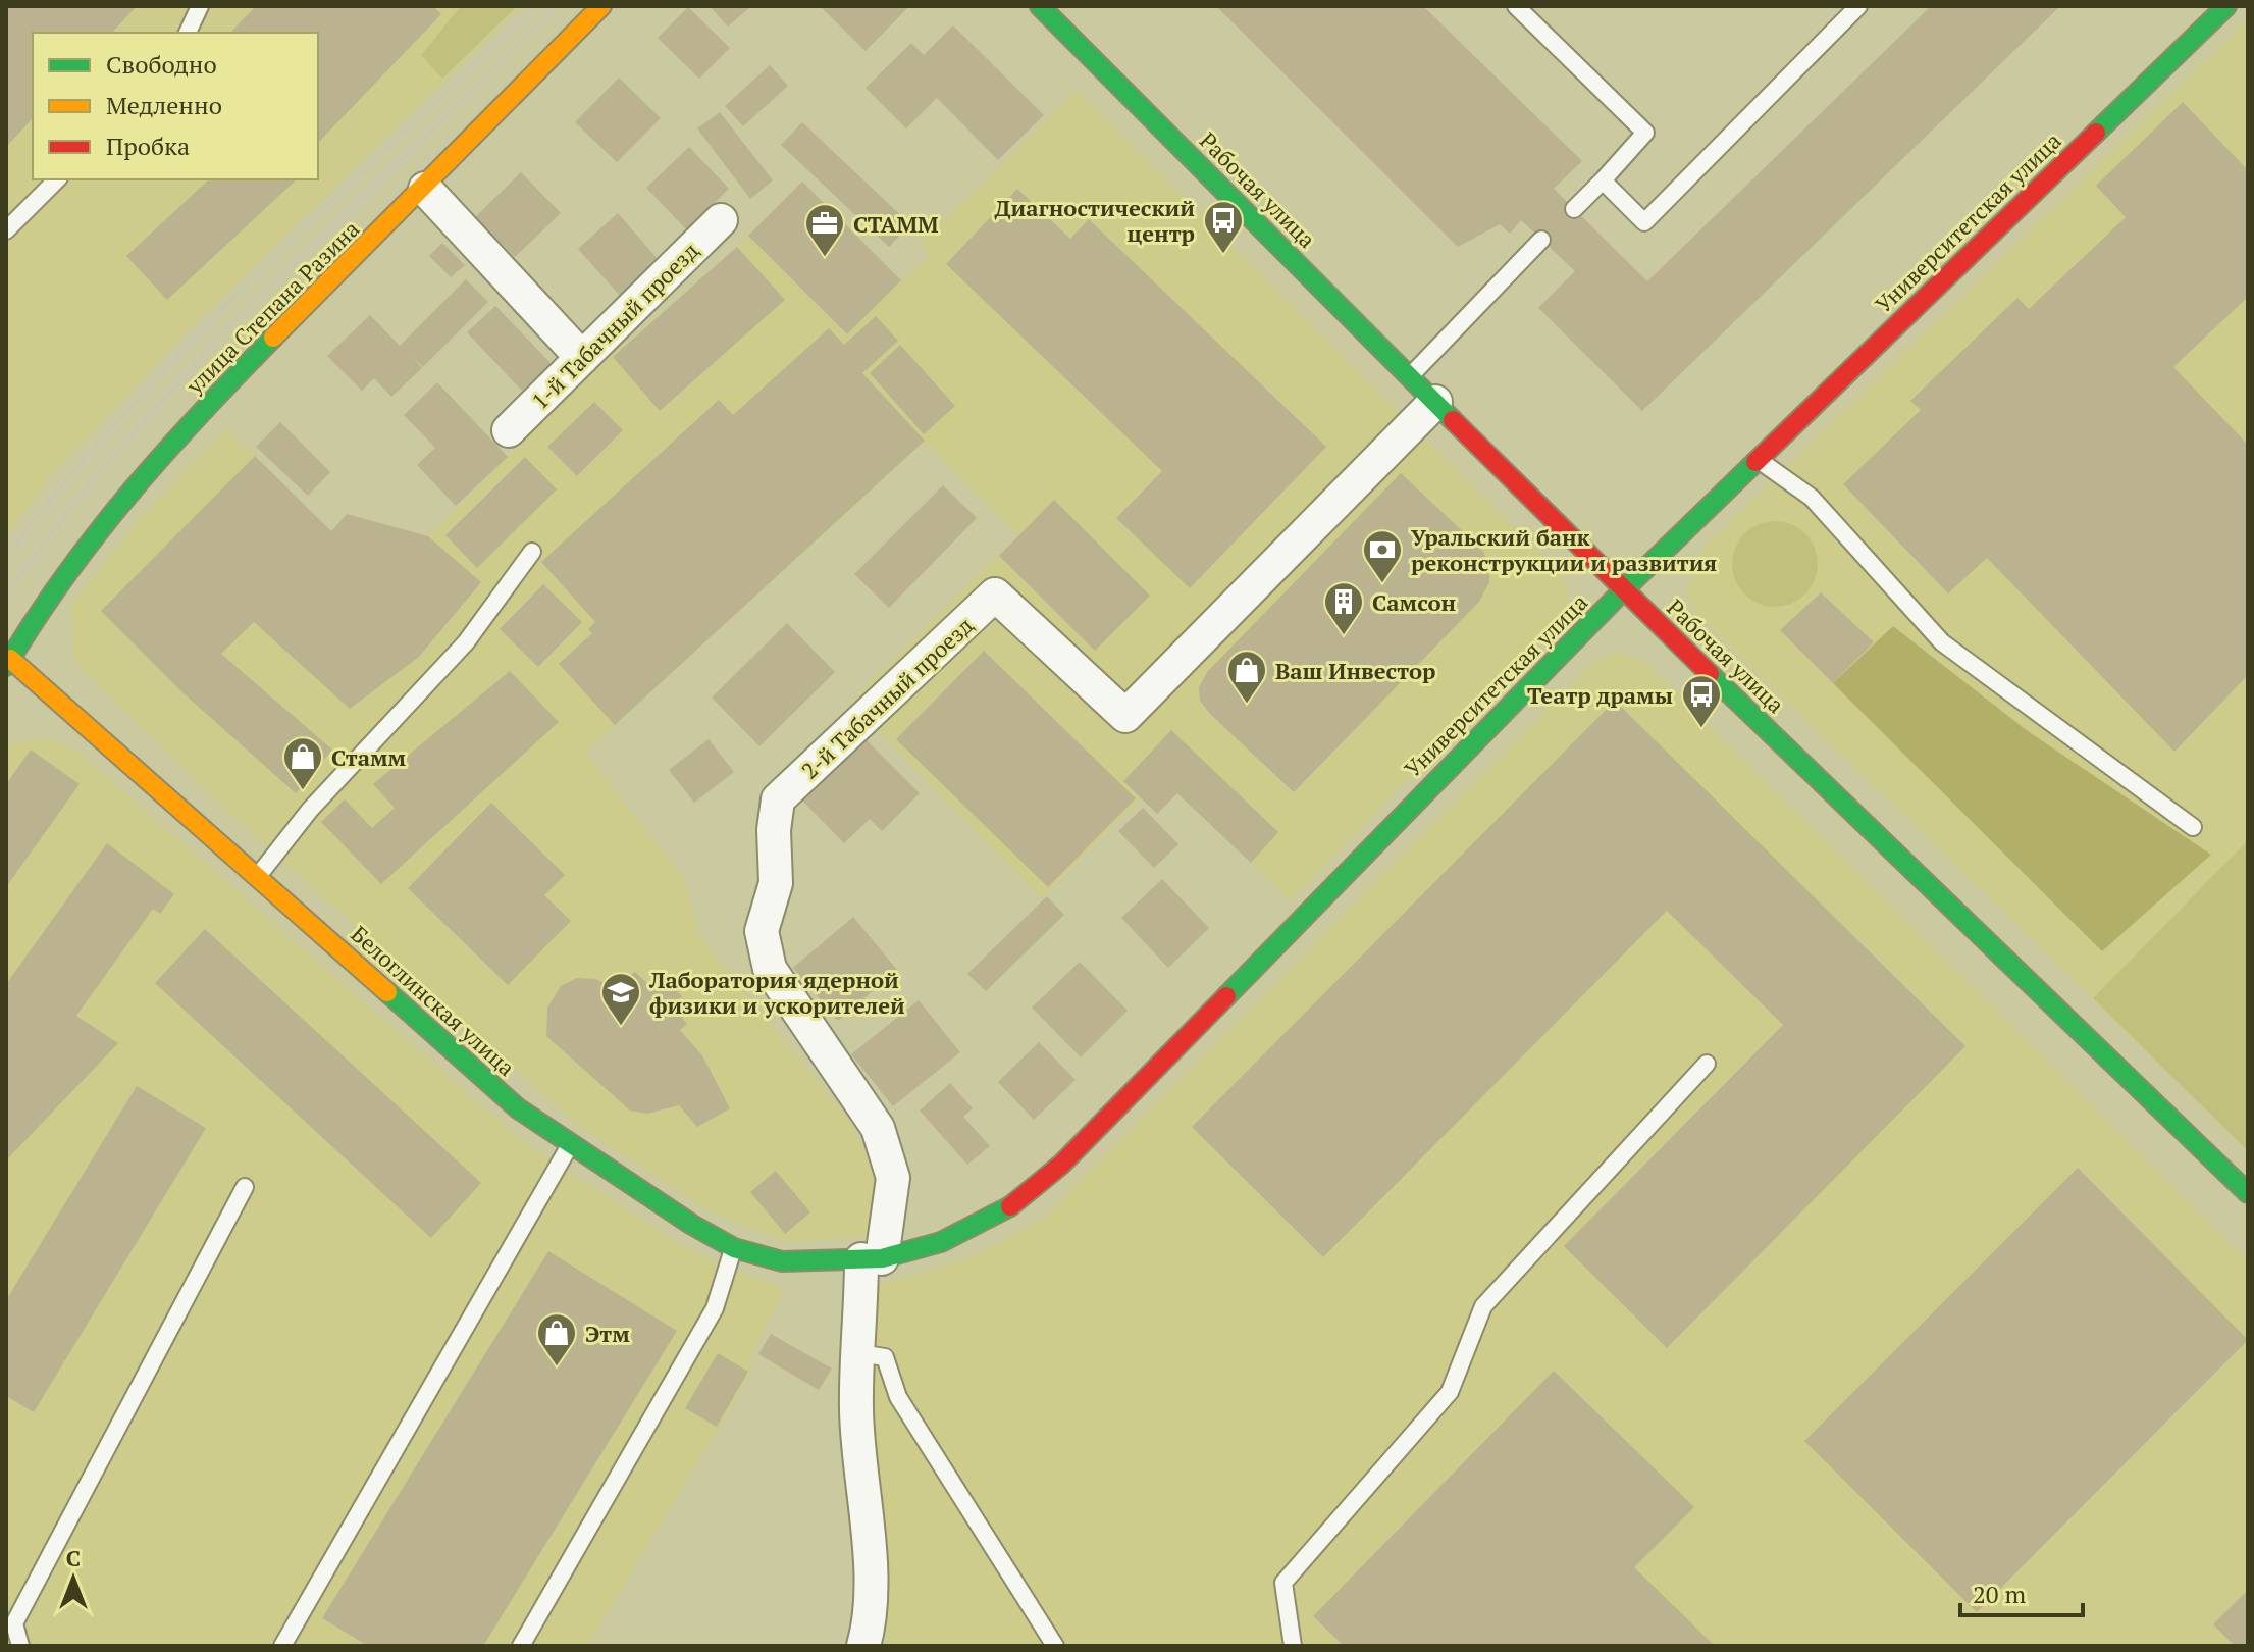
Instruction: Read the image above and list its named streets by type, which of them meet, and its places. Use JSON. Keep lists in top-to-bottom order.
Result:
{
  "streets": {
    "main road": [
      "Рабочая улица",
      "Университетская улица",
      "улица Степана Разина",
      "Белоглинская улица"
    ],
    "street": ["1-й Табачный проезд", "2-й Табачный проезд"]
  },
  "crossings": [
    ["Рабочая улица", "Университетская улица"],
    ["Рабочая улица", "2-й Табачный проезд"],
    ["Университетская улица", "2-й Табачный проезд"],
    ["Университетская улица", "Белоглинская улица"],
    ["улица Степана Разина", "Белоглинская улица"],
    ["2-й Табачный проезд", "Белоглинская улица"]
  ],
  "places": {
    "bus stop": ["Диагностический центр", "Театр драмы"],
    "office": ["СТАММ"],
    "bank": ["Уральский банк реконструкции и развития"],
    "building": ["Самсон"],
    "shop": ["Ваш Инвестор", "Стамм", "Этм"],
    "school or university": ["Лаборатория ядерной физики и ускорителей"]
  },
  "legend": ["Свободно", "Медленно", "Пробка"],
  "scale_bar": "20 m",
  "north": "top"
}
